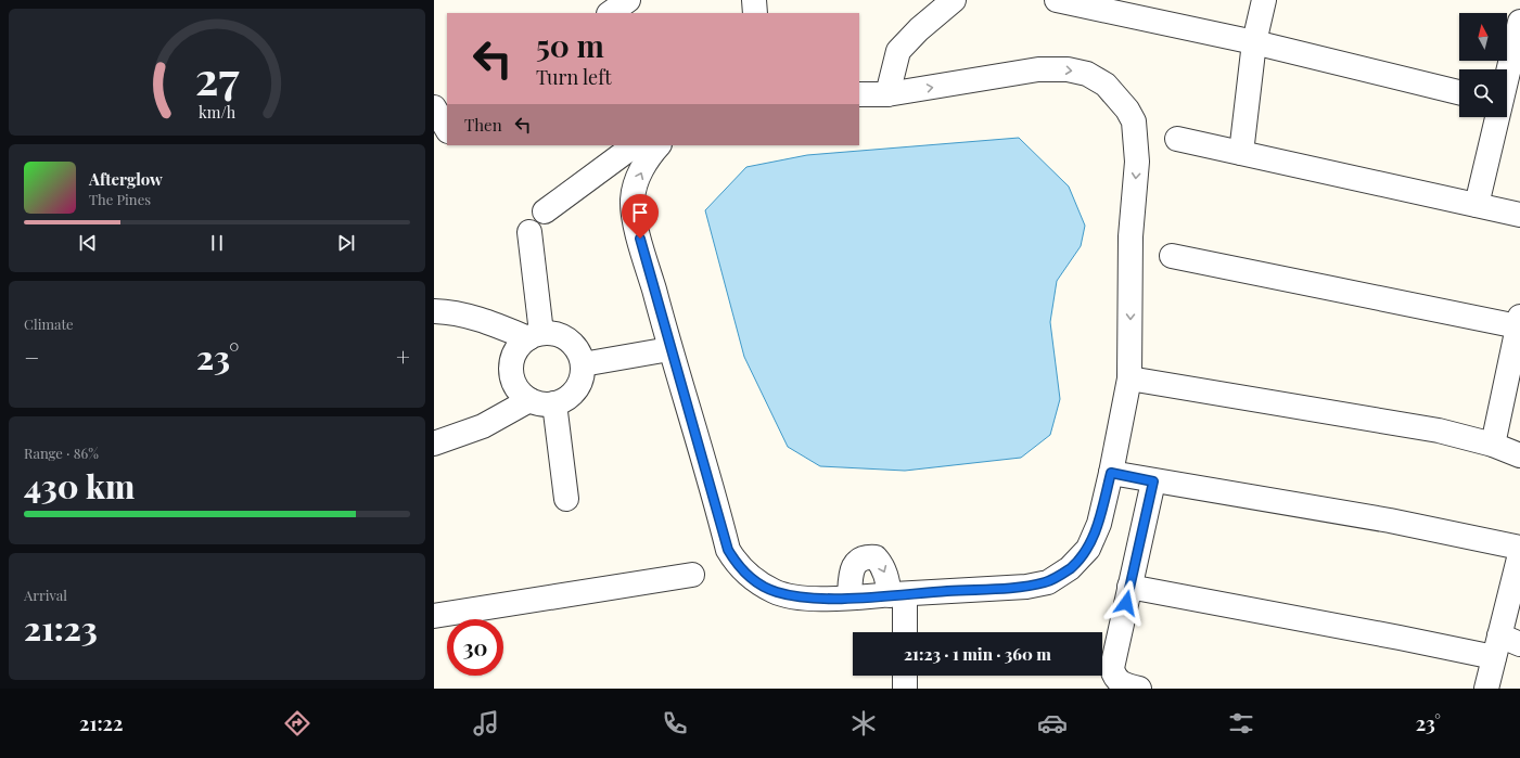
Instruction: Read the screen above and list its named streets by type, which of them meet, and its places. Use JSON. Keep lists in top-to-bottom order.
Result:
{
  "north": "top",
  "page": {
    "turn": ["50 m", "Turn left"],
    "then": "Then",
    "song": ["Afterglow", "The Pines"],
    "tile": [
      "Climate",
      ["Range · 86%", "430 km"],
      ["Arrival", "21:23"]
    ],
    "heat": ["−", "23°", "+"],
    "limit": "30",
    "trip": "21:23 · 1 min · 360 m",
    "tabs": ["21:22", "23°"],
    "gauge": ["27", "km/h"]
  }
}
